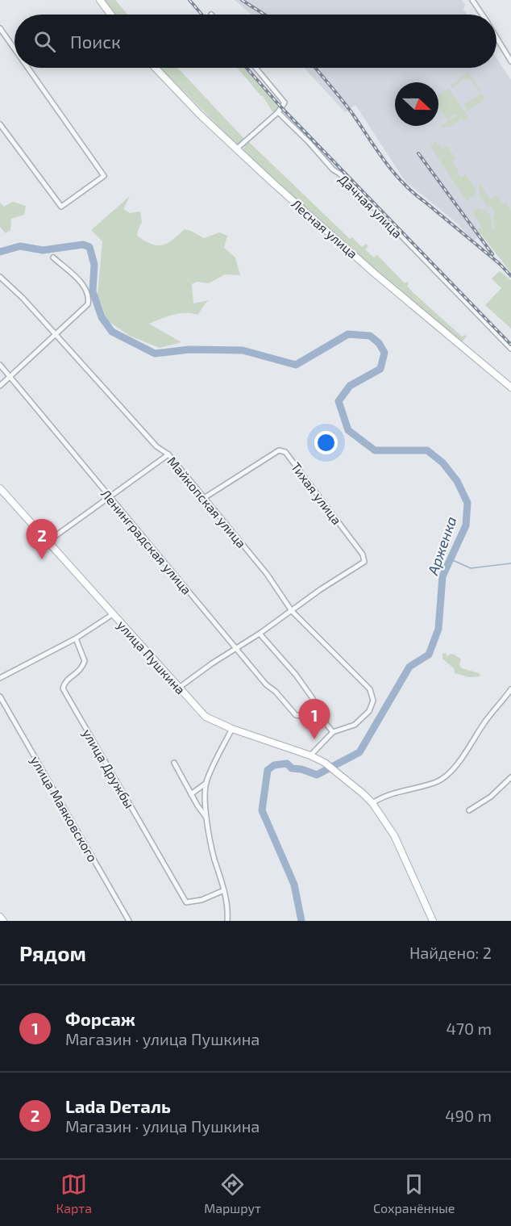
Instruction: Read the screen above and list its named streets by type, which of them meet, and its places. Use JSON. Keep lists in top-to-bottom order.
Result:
{
  "streets": {
    "main road": ["Лесная улица", "улица Пушкина"],
    "street": [
      "Дачная улица",
      "Тихая улица",
      "Майкопская улица",
      "Ленинградская улица",
      "улица Дружбы",
      "улица Маяковского"
    ]
  },
  "crossings": [
    ["Тихая улица", "Майкопская улица"]
  ],
  "water": ["Арженка"],
  "north": "right",
  "page": {
    "search": "Поиск",
    "pins": ["2", "1"],
    "heading": ["Рядом", "Найдено: 2"],
    "list": [
      {
        "mark": "1",
        "name": "Форсаж",
        "note": "Магазин · улица Пушкина",
        "value": "470 m"
      },
      {
        "mark": "2",
        "name": "Lada Dеталь",
        "note": "Магазин · улица Пушкина",
        "value": "490 m"
      }
    ],
    "nav": ["Карта", "Маршрут", "Сохранённые"]
  }
}
